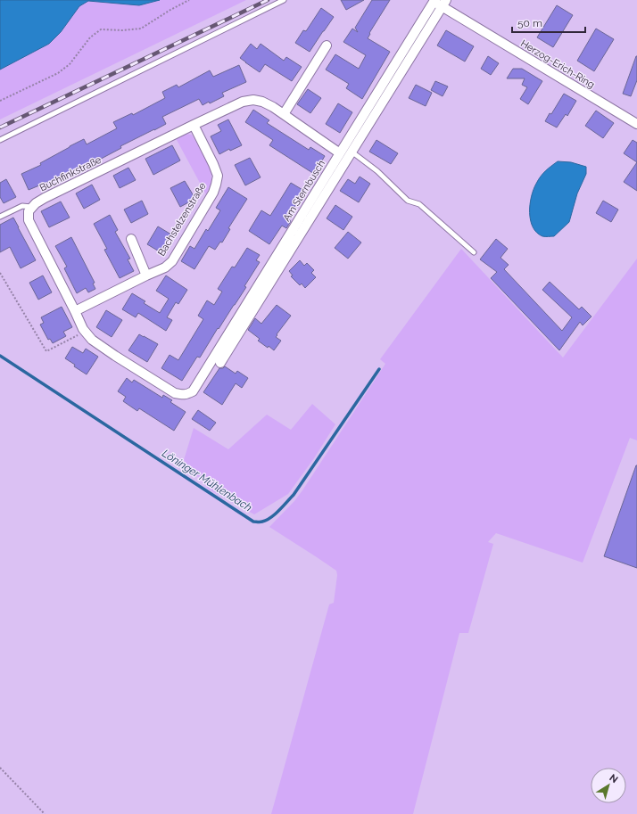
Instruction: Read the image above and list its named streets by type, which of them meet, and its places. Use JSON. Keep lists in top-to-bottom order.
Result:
{
  "streets": {
    "street": [
      "Herzog-Erich-Ring",
      "Buchfinkstraße",
      "Am Sternbusch",
      "Bachstelzenstraße"
    ]
  },
  "crossings": [
    ["Herzog-Erich-Ring", "Am Sternbusch"],
    ["Buchfinkstraße", "Am Sternbusch"],
    ["Buchfinkstraße", "Bachstelzenstraße"]
  ],
  "water": ["Löninger Mühlenbach"],
  "scale_bar": "50 m",
  "north": "top right"
}
